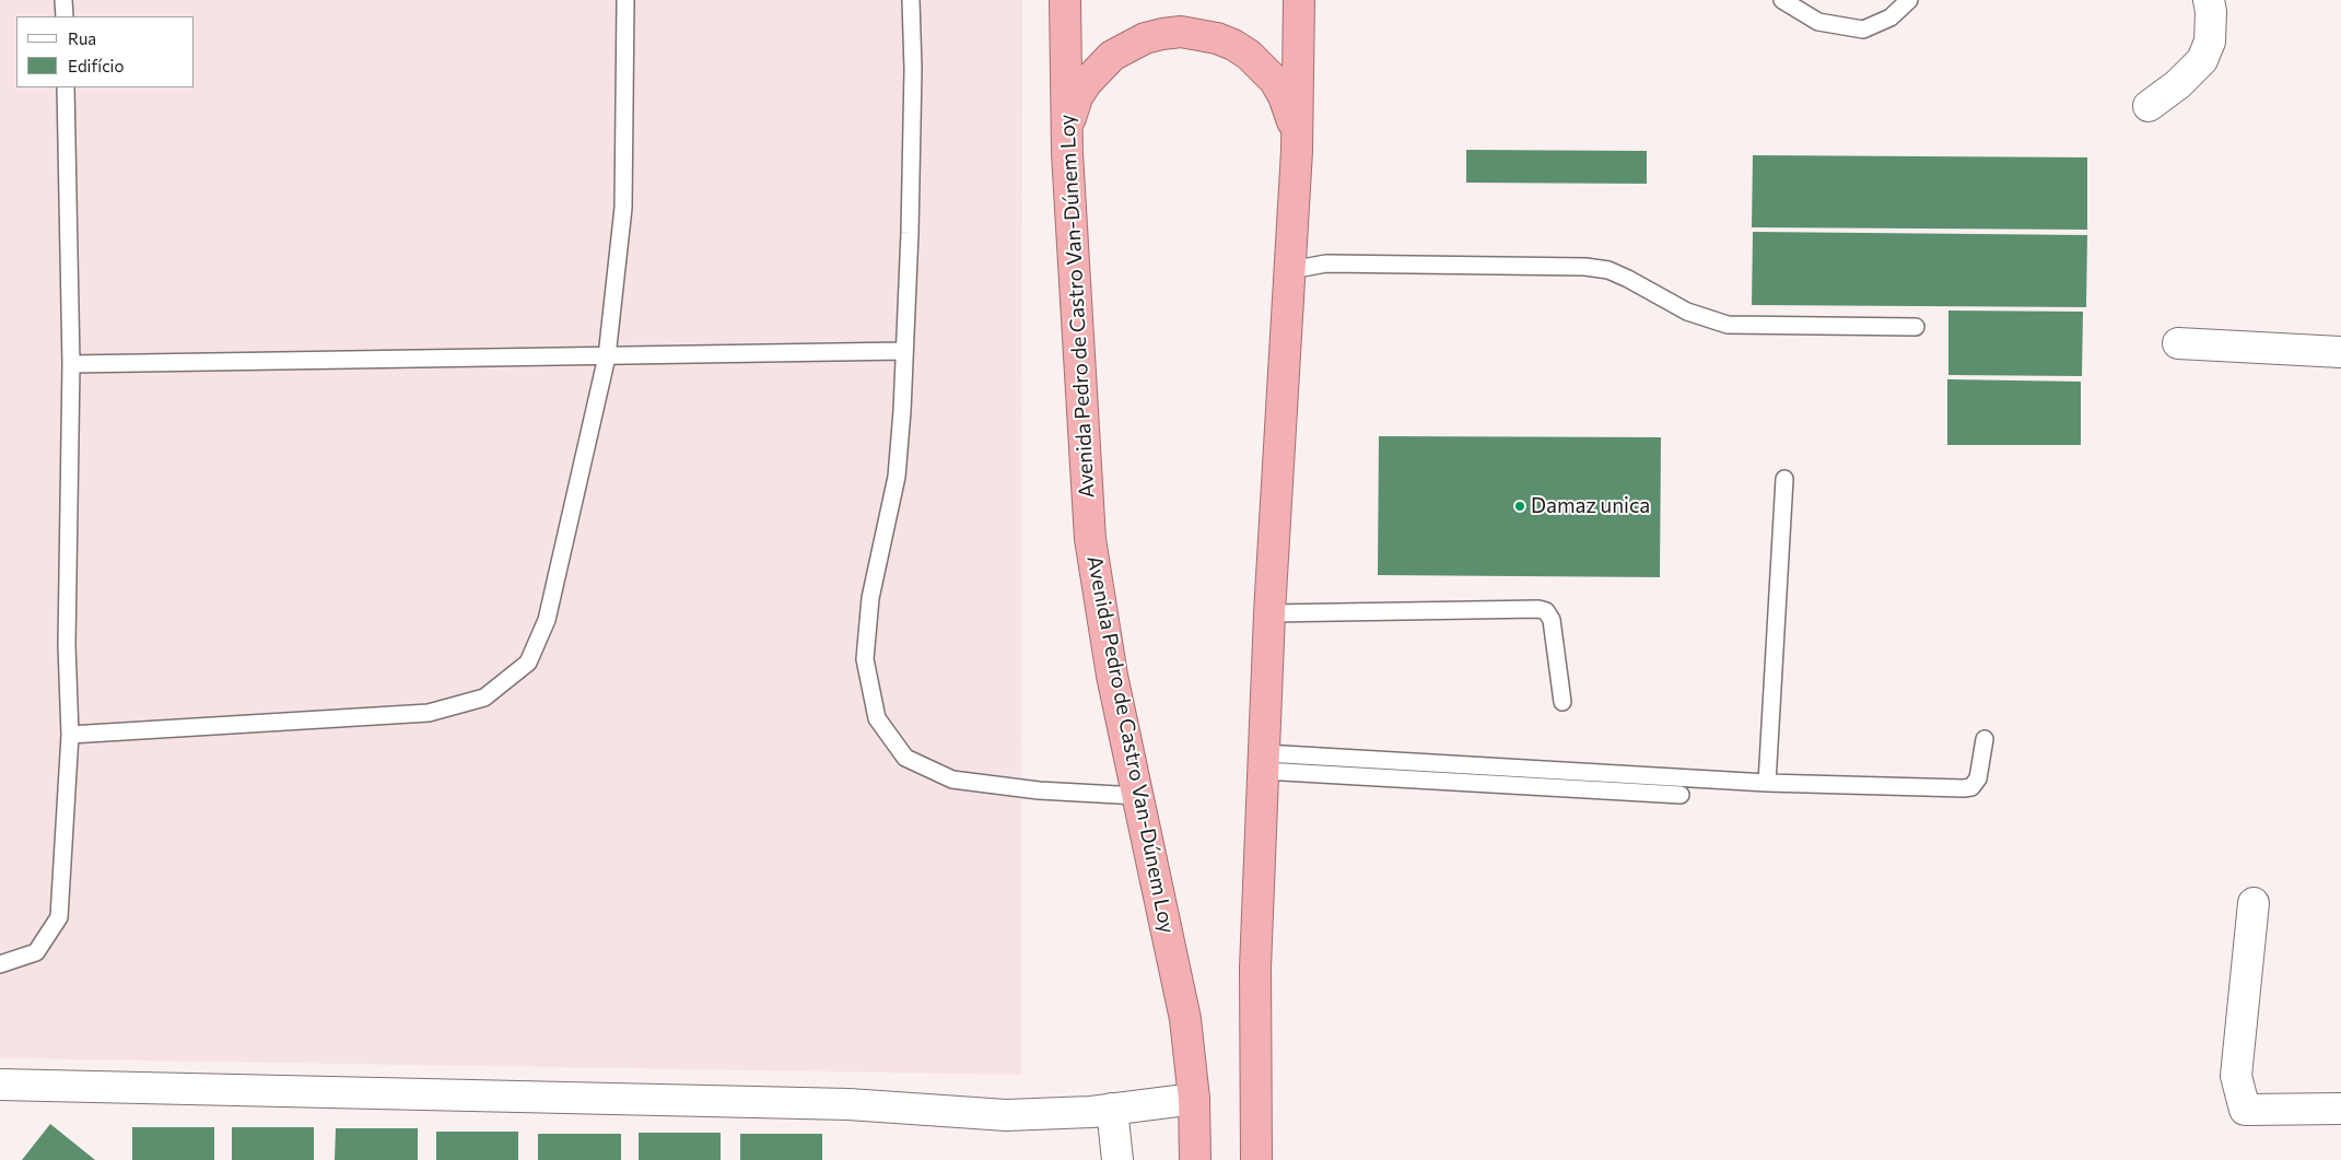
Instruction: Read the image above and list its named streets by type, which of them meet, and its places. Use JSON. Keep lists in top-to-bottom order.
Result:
{
  "streets": {
    "highway": ["Avenida Pedro de Castro Van-Dúnem Loy"]
  },
  "places": ["Damaz unica"],
  "legend": ["Rua", "Edifício"]
}
